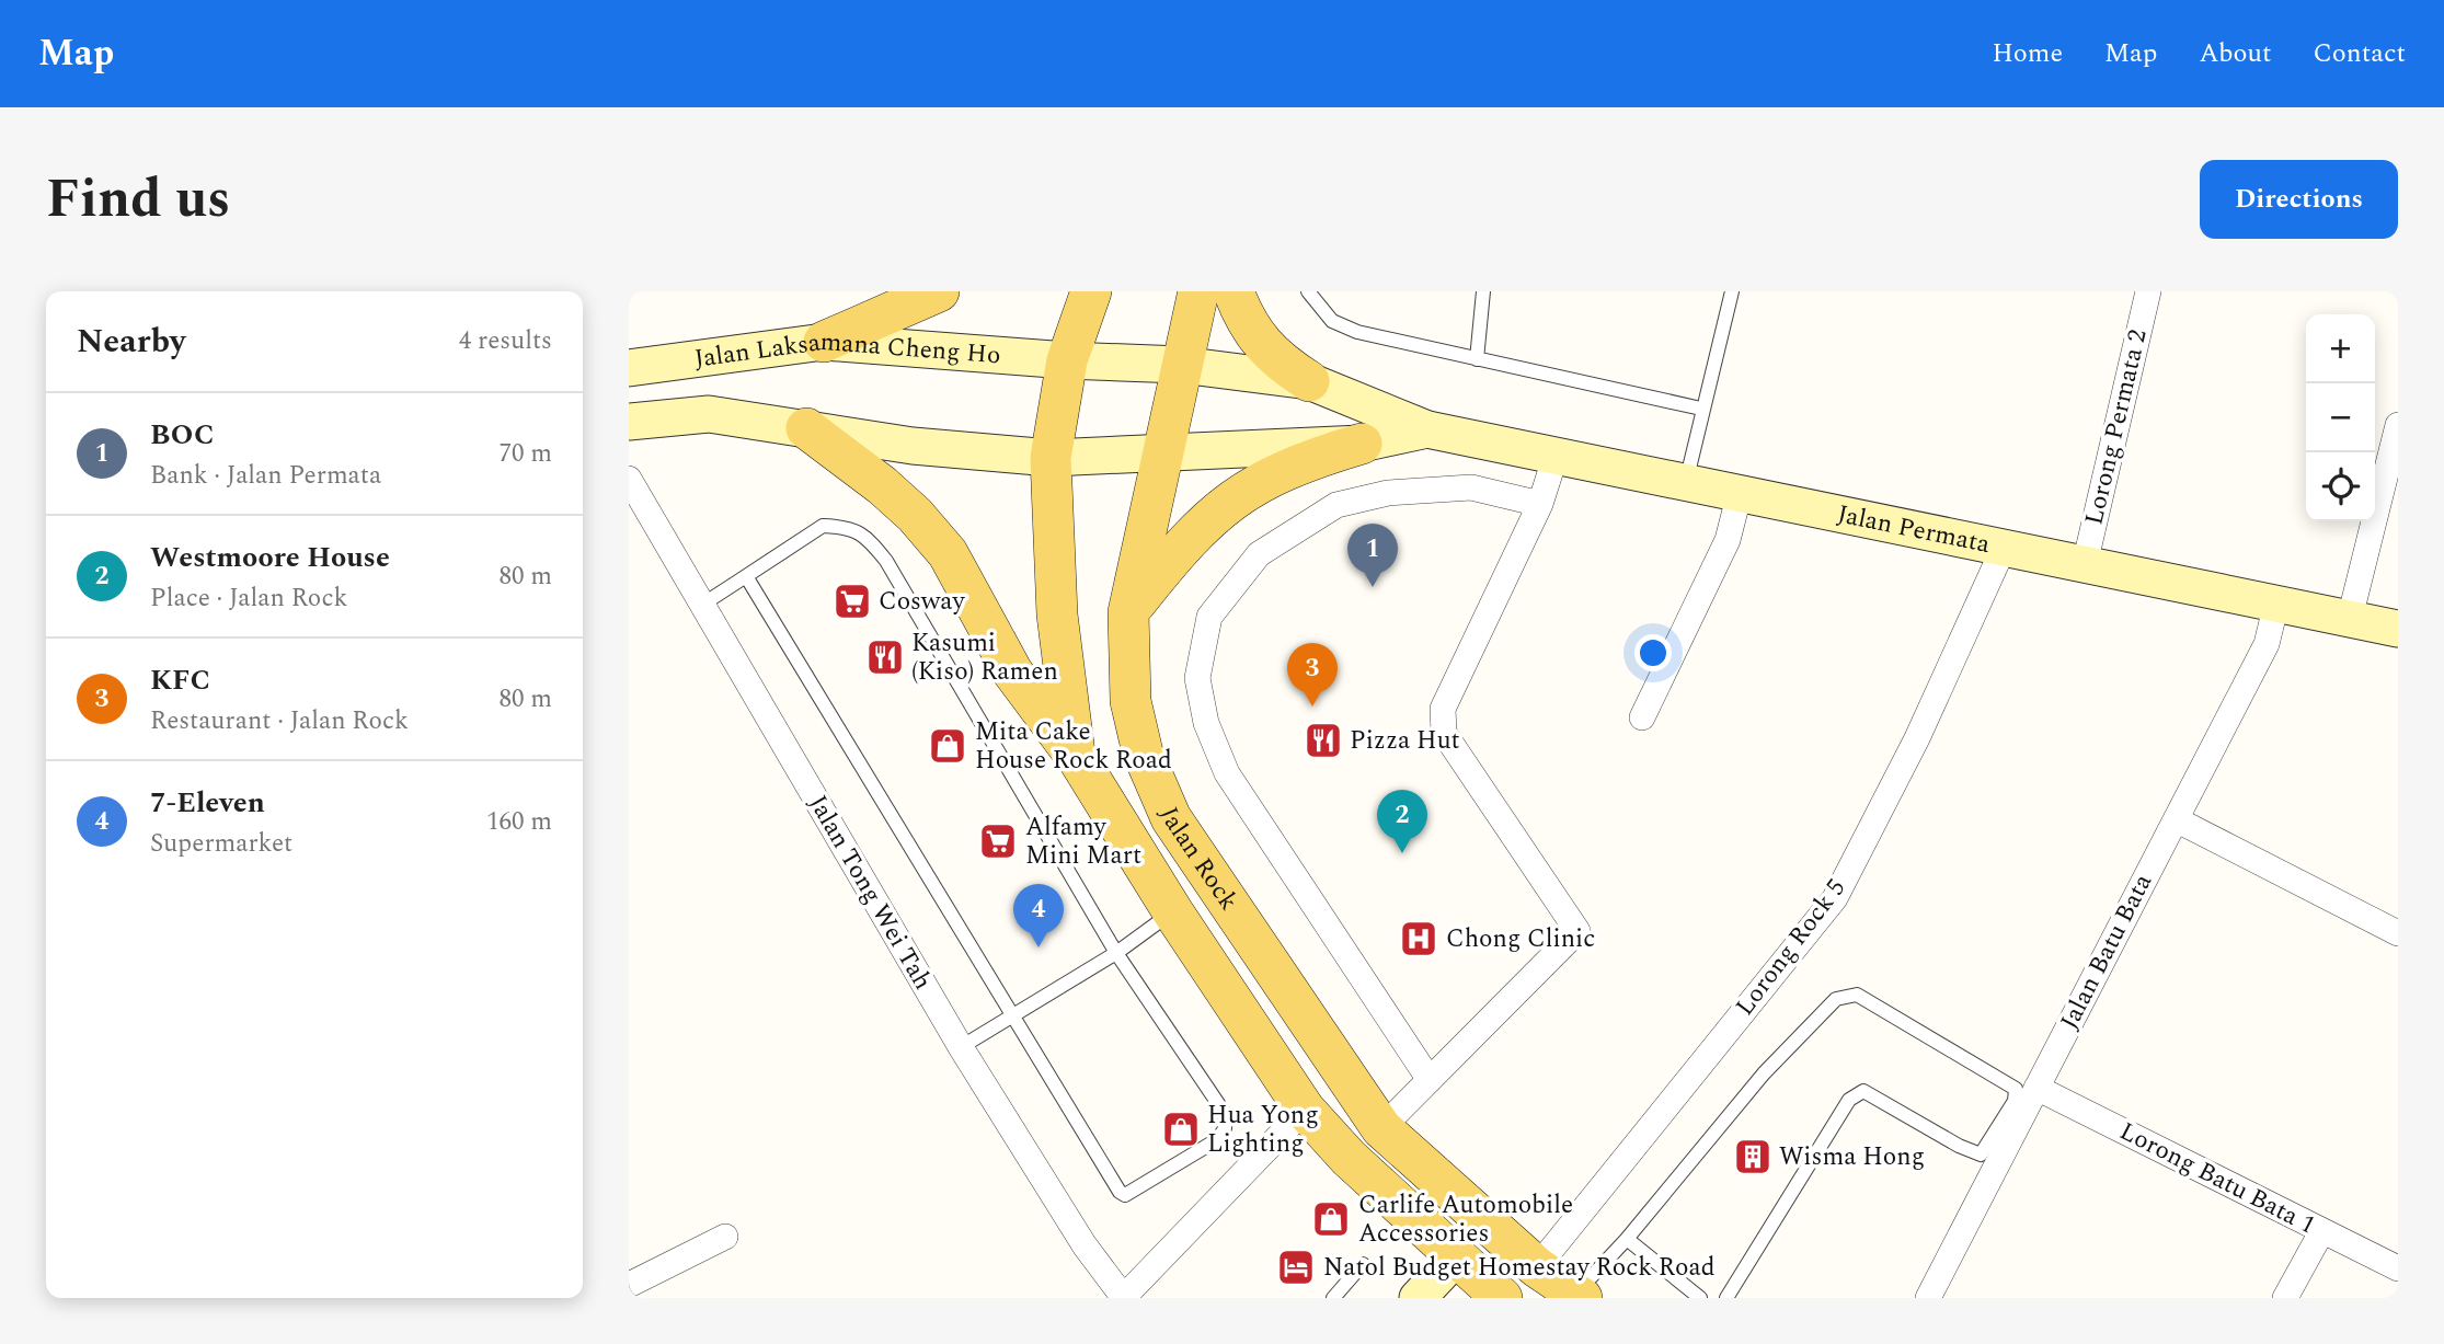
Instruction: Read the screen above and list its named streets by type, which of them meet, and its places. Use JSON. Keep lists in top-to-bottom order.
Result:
{
  "streets": {
    "main road": ["Jalan Rock"],
    "street": [
      "Jalan Laksamana Cheng Ho",
      "Lorong Permata 2",
      "Jalan Permata",
      "Jalan Tong Wei Tah",
      "Lorong Rock 5",
      "Jalan Batu Bata",
      "Lorong Batu Bata 1"
    ]
  },
  "crossings": [
    ["Jalan Laksamana Cheng Ho", "Jalan Permata"],
    ["Jalan Laksamana Cheng Ho", "Jalan Rock"],
    ["Lorong Permata 2", "Jalan Permata"],
    ["Jalan Permata", "Lorong Rock 5"],
    ["Jalan Permata", "Jalan Batu Bata"],
    ["Jalan Rock", "Lorong Rock 5"],
    ["Jalan Batu Bata", "Lorong Batu Bata 1"]
  ],
  "places": {
    "supermarket": ["Cosway", "Alfamy Mini Mart"],
    "restaurant": ["Kasumi (Kiso) Ramen", "Pizza Hut"],
    "shop": ["Mita Cake House Rock Road", "Hua Yong Lighting", "Carlife Automobile Accessories"],
    "hospital": ["Chong Clinic"],
    "building": ["Wisma Hong"],
    "hotel": ["Natol Budget Homestay Rock Road"]
  },
  "page": {
    "header": "Map",
    "nav": [
      "Home",
      "Map",
      "About",
      "Contact"
    ],
    "title": "Find us",
    "buttons": "Directions",
    "heading": ["Nearby", "4 results"],
    "map_buttons": ["+", "−"],
    "list": [
      {
        "mark": "1",
        "name": "BOC",
        "note": "Bank · Jalan Permata",
        "value": "70 m"
      },
      {
        "mark": "2",
        "name": "Westmoore House",
        "note": "Place · Jalan Rock",
        "value": "80 m"
      },
      {
        "mark": "3",
        "name": "KFC",
        "note": "Restaurant · Jalan Rock",
        "value": "80 m"
      },
      {
        "mark": "4",
        "name": "7-Eleven",
        "note": "Supermarket",
        "value": "160 m"
      }
    ],
    "pins": [
      "1",
      "3",
      "2",
      "4"
    ]
  }
}
